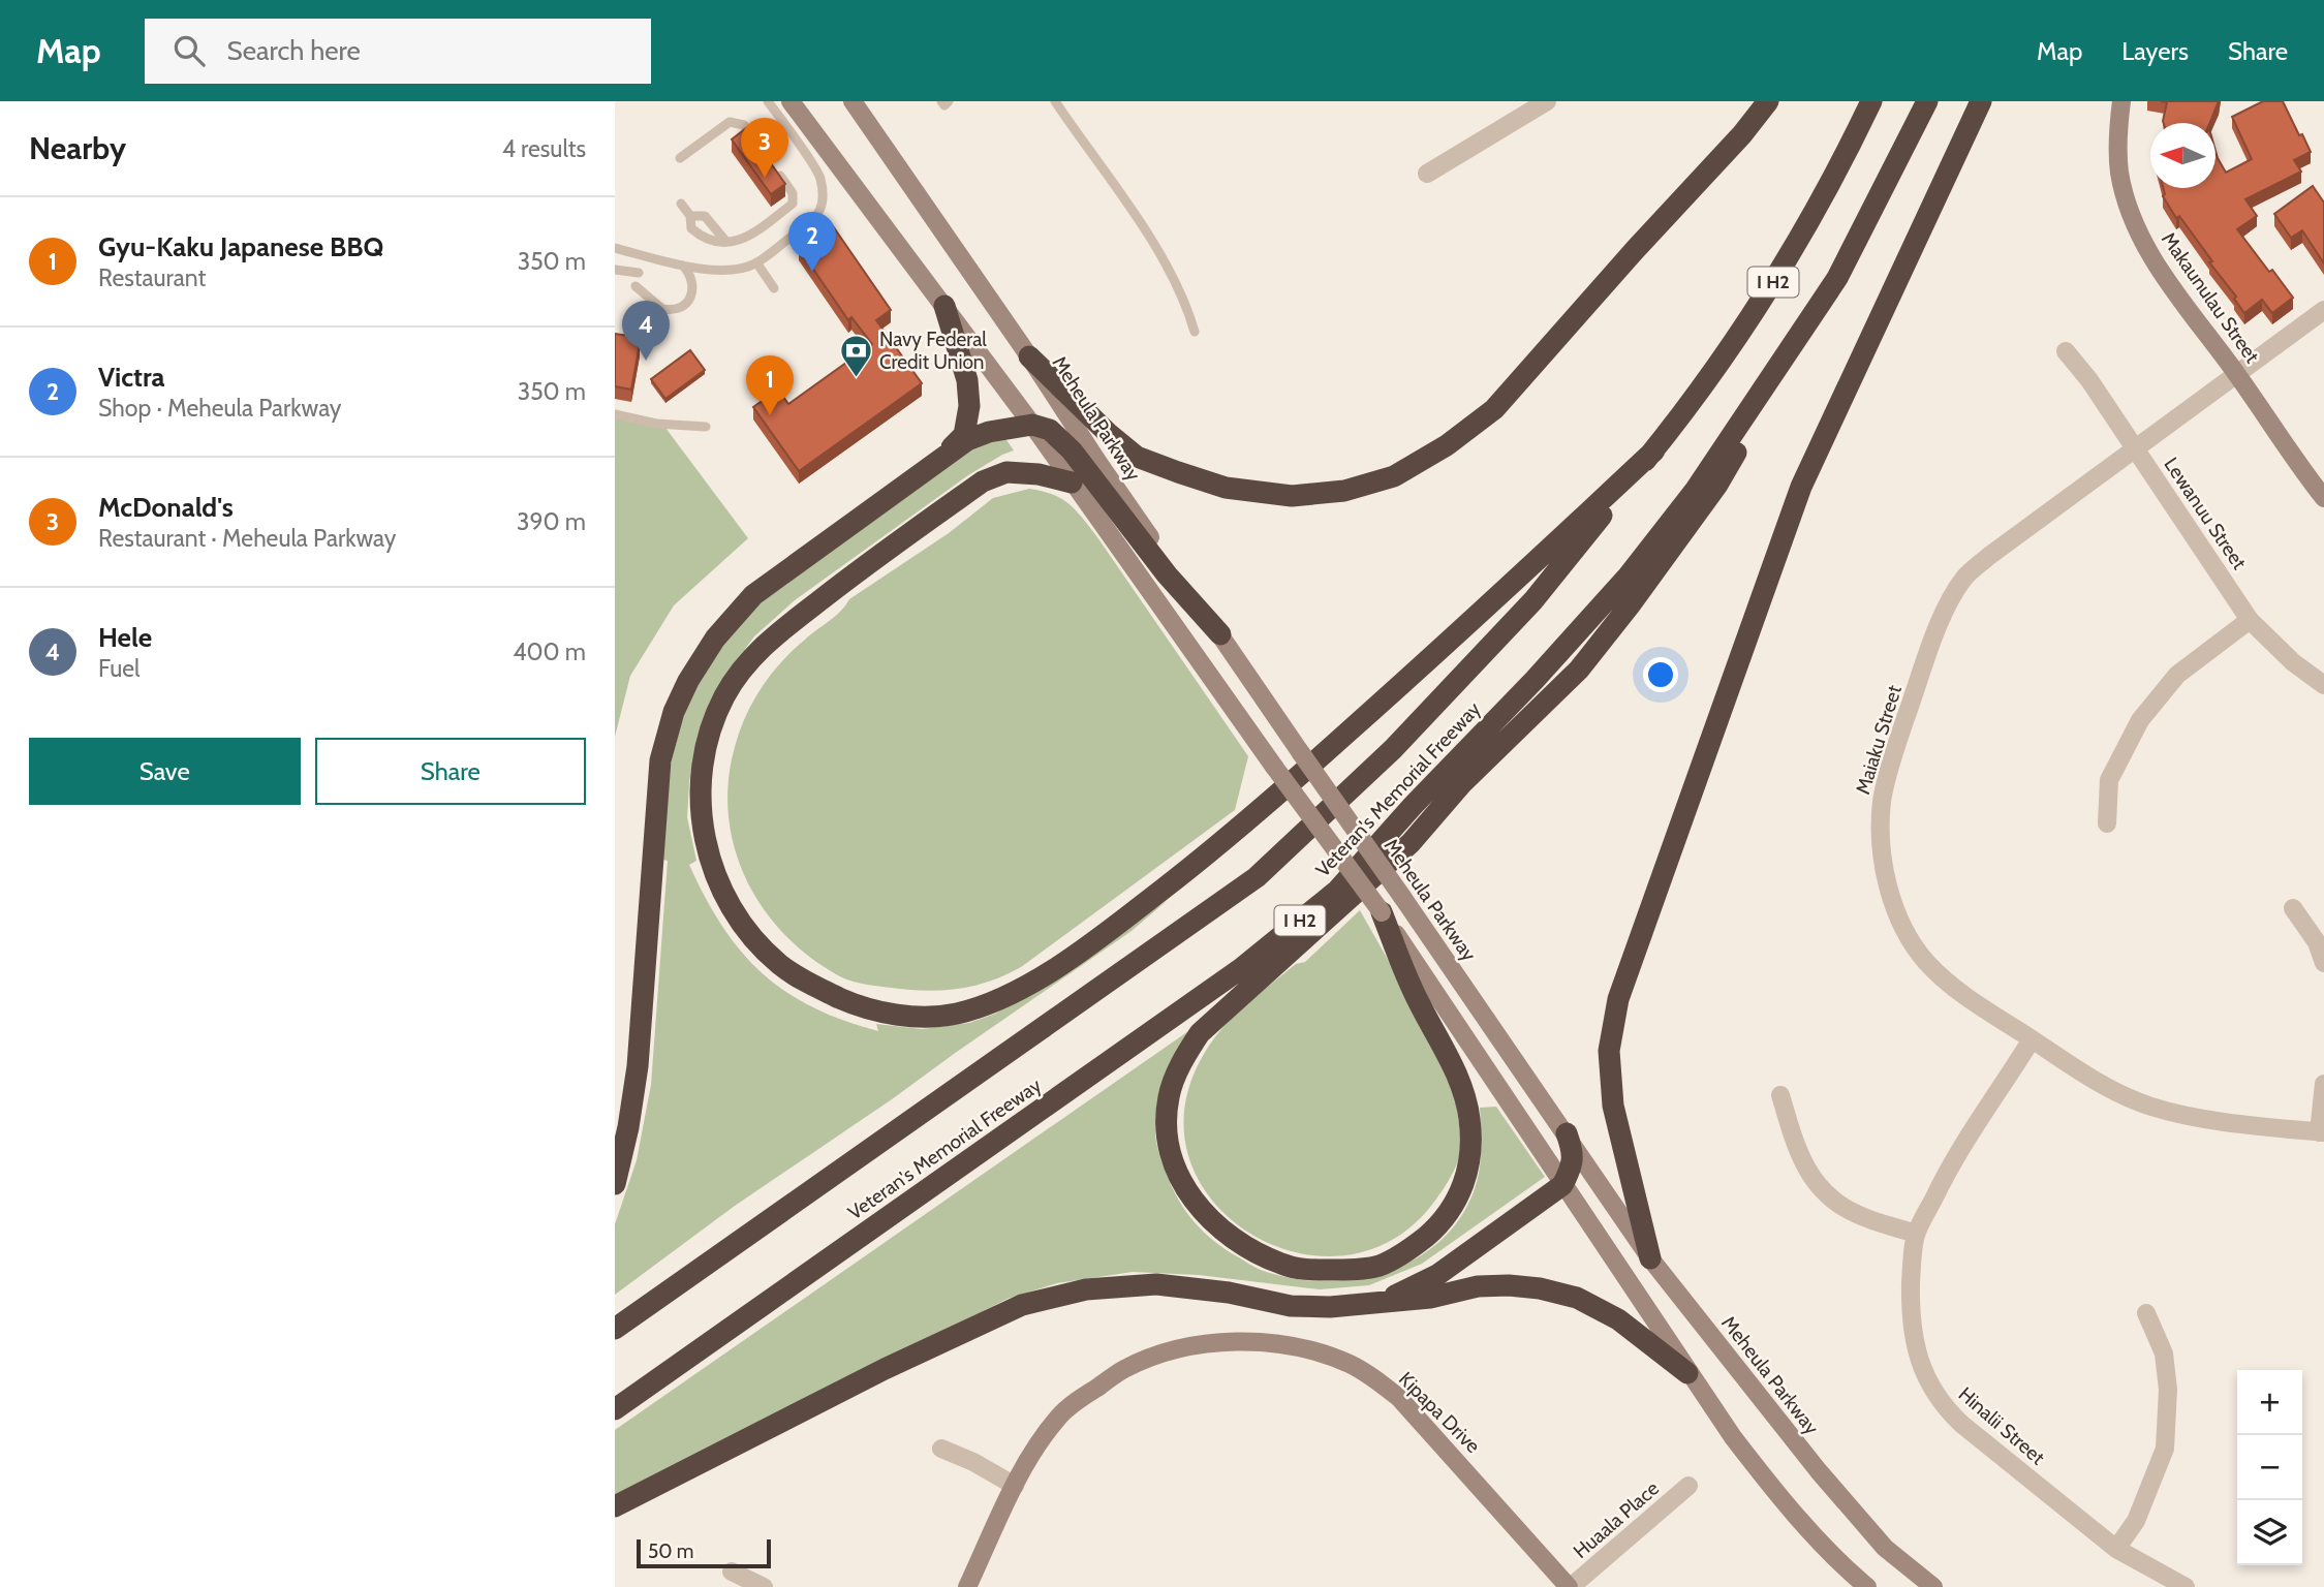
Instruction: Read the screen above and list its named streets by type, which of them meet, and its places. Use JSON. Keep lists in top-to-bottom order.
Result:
{
  "streets": {
    "highway": ["I H2", "Veteran's Memorial Freeway"],
    "main road": ["Makaunulau Street", "Meheula Parkway", "Kipapa Drive"],
    "street": [
      "Lewanuu Street",
      "Maiaku Street",
      "Hinalii Street",
      "Huaala Place"
    ]
  },
  "crossings": [
    ["Makaunulau Street", "Maiaku Street"],
    ["Lewanuu Street", "Maiaku Street"],
    ["Maiaku Street", "Hinalii Street"],
    ["Kipapa Drive", "Huaala Place"]
  ],
  "places": {
    "bank": ["Navy Federal Credit Union"]
  },
  "scale_bar": "50 m",
  "north": "left",
  "page": {
    "header": "Map",
    "search": "Search here",
    "nav": ["Map", "Layers", "Share"],
    "heading": ["Nearby", "4 results"],
    "pins": [
      "3",
      "2",
      "4",
      "1"
    ],
    "list": [
      {
        "mark": "1",
        "name": "Gyu-Kaku Japanese BBQ",
        "note": "Restaurant",
        "value": "350 m"
      },
      {
        "mark": "2",
        "name": "Victra",
        "note": "Shop · Meheula Parkway",
        "value": "350 m"
      },
      {
        "mark": "3",
        "name": "McDonald's",
        "note": "Restaurant · Meheula Parkway",
        "value": "390 m"
      },
      {
        "mark": "4",
        "name": "Hele",
        "note": "Fuel",
        "value": "400 m"
      }
    ],
    "buttons": ["Save", "Share"],
    "map_buttons": ["+", "−"],
    "scale": "50 m"
  }
}
